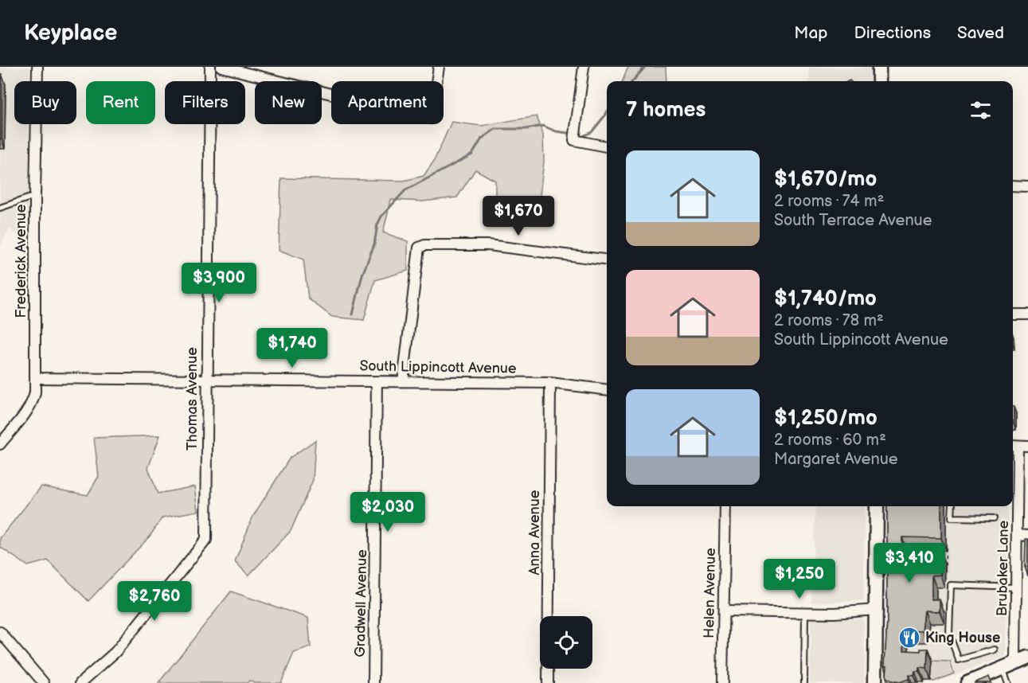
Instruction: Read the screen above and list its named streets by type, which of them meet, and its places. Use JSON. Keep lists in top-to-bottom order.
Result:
{
  "streets": {
    "street": [
      "Frederick Avenue",
      "South Lippincott Avenue",
      "Thomas Avenue",
      "Anna Avenue",
      "Brubaker Lane",
      "Helen Avenue",
      "Gradwell Avenue"
    ]
  },
  "crossings": [
    ["Frederick Avenue", "South Lippincott Avenue"],
    ["South Lippincott Avenue", "Thomas Avenue"],
    ["South Lippincott Avenue", "Anna Avenue"],
    ["South Lippincott Avenue", "Gradwell Avenue"]
  ],
  "places": {
    "restaurant": ["King House"]
  },
  "page": {
    "header": "Keyplace",
    "nav": ["Map", "Directions", "Saved"],
    "chip": [
      "Buy",
      "Rent",
      "Filters",
      "New",
      "Apartment"
    ],
    "heading": "7 homes",
    "list": [
      {
        "name": "$1,670/mo",
        "note": "2 rooms · 74 m² · South Terrace Avenue"
      },
      {
        "name": "$1,740/mo",
        "note": "2 rooms · 78 m² · South Lippincott Avenue"
      },
      {
        "name": "$1,250/mo",
        "note": "2 rooms · 60 m² · Margaret Avenue"
      }
    ],
    "price": [
      "$1,670",
      "$3,900",
      "$1,740",
      "$2,030",
      "$3,410",
      "$1,250",
      "$2,760"
    ]
  }
}
